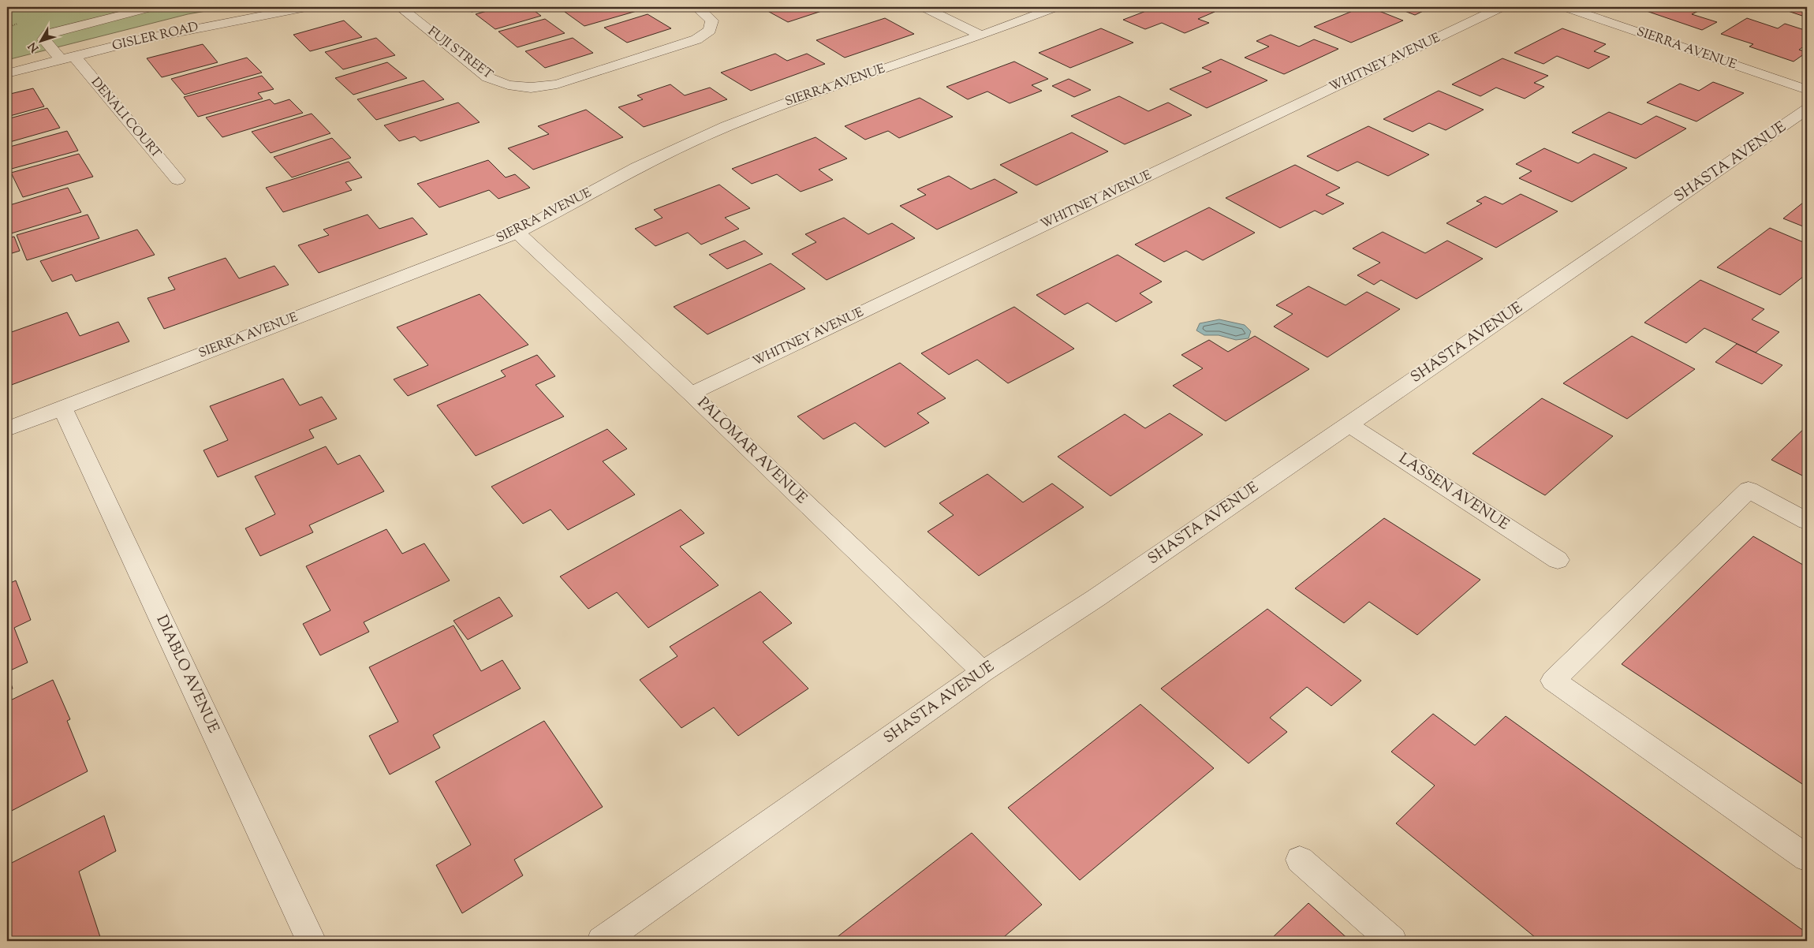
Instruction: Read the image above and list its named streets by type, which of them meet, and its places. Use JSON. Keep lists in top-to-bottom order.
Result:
{
  "streets": {
    "street": [
      "GISLER ROAD",
      "SIERRA AVENUE",
      "FUJI STREET",
      "WHITNEY AVENUE",
      "DENALI COURT",
      "SHASTA AVENUE",
      "PALOMAR AVENUE",
      "LASSEN AVENUE",
      "DIABLO AVENUE"
    ]
  },
  "crossings": [
    ["GISLER ROAD", "DENALI COURT"],
    ["SIERRA AVENUE", "PALOMAR AVENUE"],
    ["SIERRA AVENUE", "DIABLO AVENUE"],
    ["WHITNEY AVENUE", "PALOMAR AVENUE"],
    ["SHASTA AVENUE", "PALOMAR AVENUE"],
    ["SHASTA AVENUE", "LASSEN AVENUE"]
  ],
  "north": "bottom left"
}
